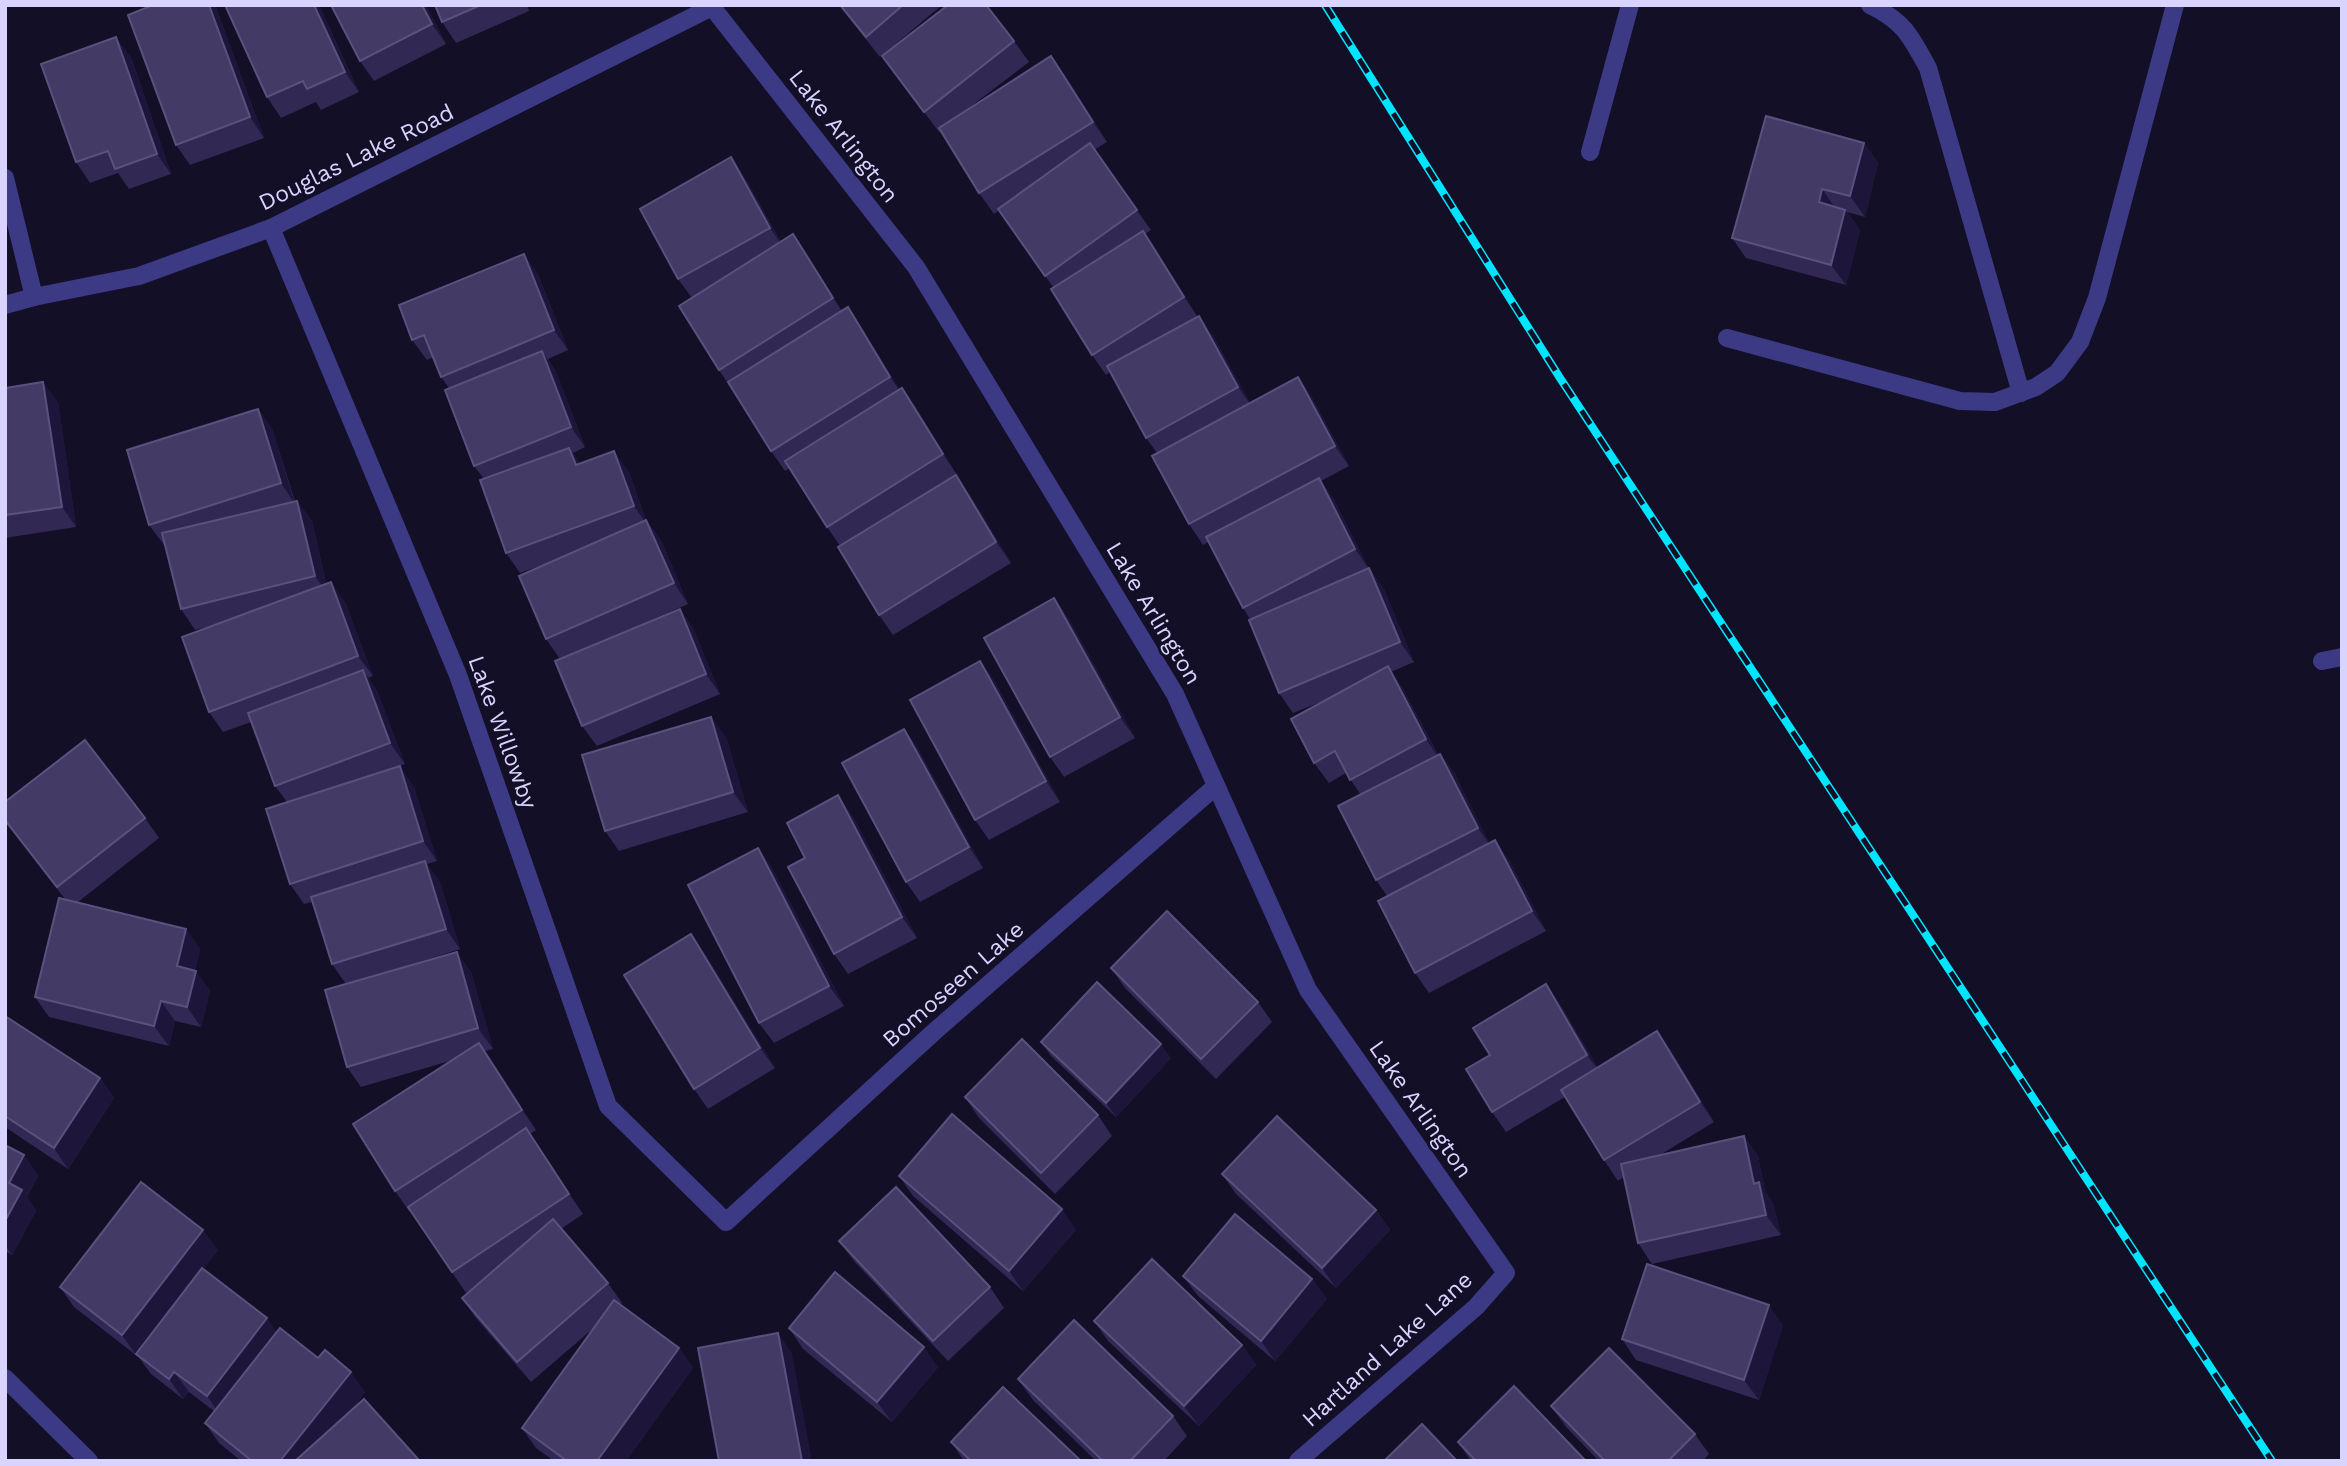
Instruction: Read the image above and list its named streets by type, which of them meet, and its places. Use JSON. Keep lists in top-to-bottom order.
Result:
{
  "streets": {
    "street": [
      "Lake Arlington",
      "Douglas Lake Road",
      "Lake Willowby",
      "Bomoseen Lake",
      "Hartland Lake Lane"
    ]
  },
  "crossings": [
    ["Lake Arlington", "Douglas Lake Road"],
    ["Lake Arlington", "Bomoseen Lake"],
    ["Lake Arlington", "Hartland Lake Lane"],
    ["Douglas Lake Road", "Lake Willowby"],
    ["Lake Willowby", "Bomoseen Lake"]
  ]
}
